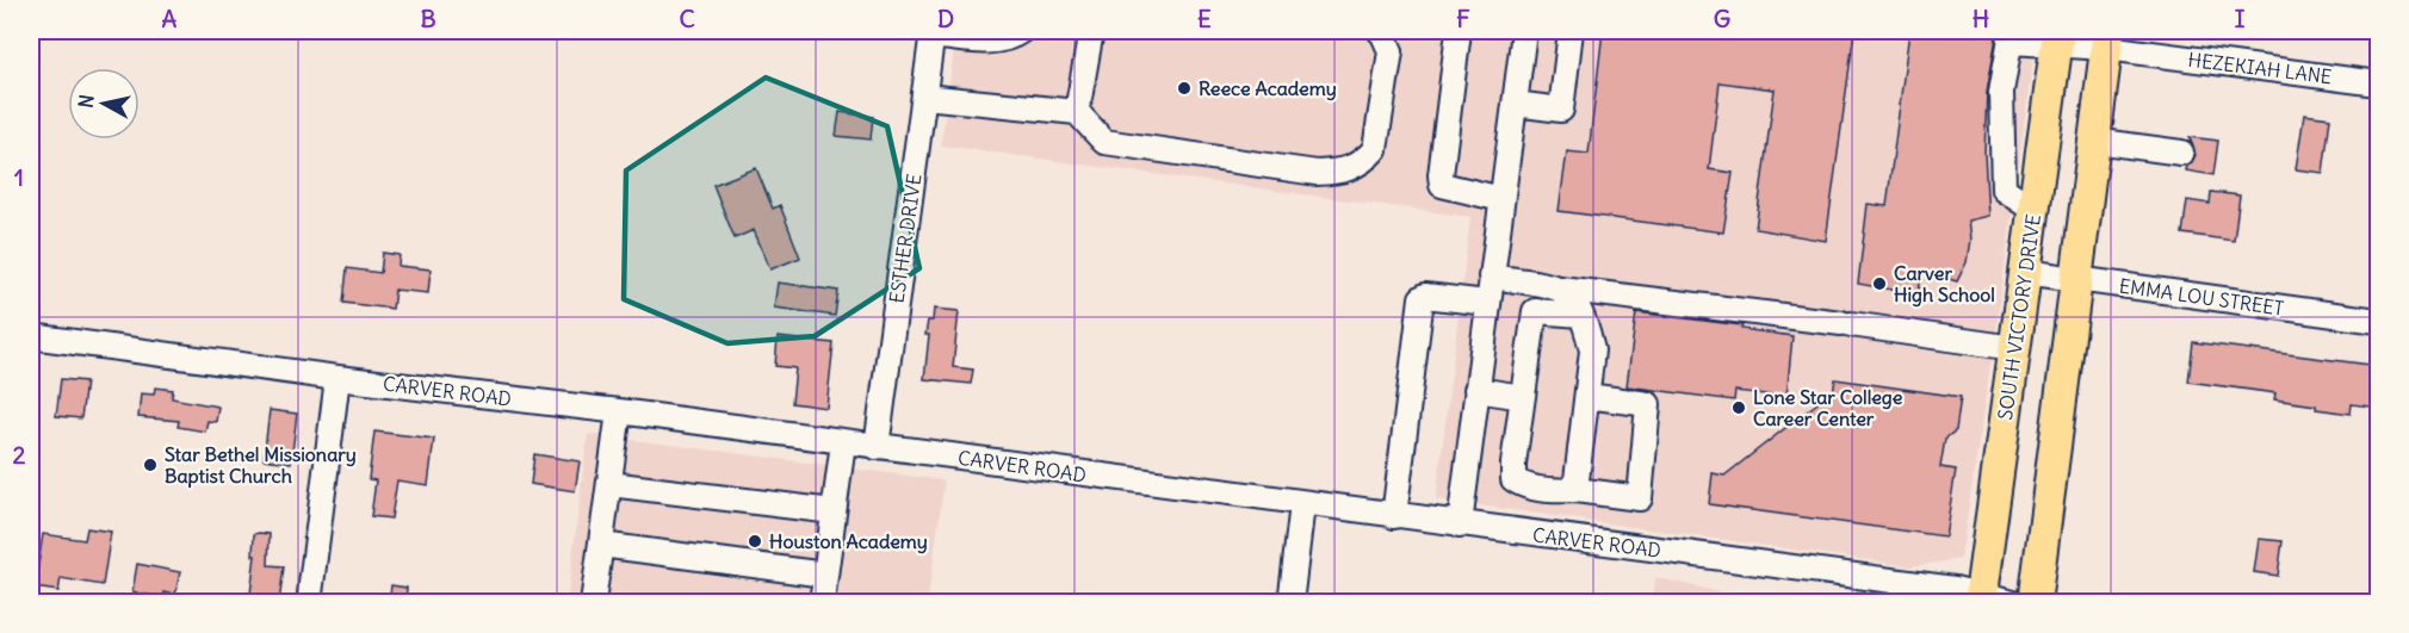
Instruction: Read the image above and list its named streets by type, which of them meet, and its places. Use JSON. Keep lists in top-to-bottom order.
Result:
{
  "streets": {
    "main road": ["SOUTH VICTORY DRIVE"],
    "street": [
      "HEZEKIAH LANE",
      "ESTHER DRIVE",
      "EMMA LOU STREET",
      "CARVER ROAD"
    ]
  },
  "crossings": [
    ["HEZEKIAH LANE", "SOUTH VICTORY DRIVE"],
    ["ESTHER DRIVE", "CARVER ROAD"],
    ["EMMA LOU STREET", "SOUTH VICTORY DRIVE"],
    ["SOUTH VICTORY DRIVE", "CARVER ROAD"]
  ],
  "places": [
    "Reece Academy",
    "Carver High School",
    "Lone Star College Career Center",
    "Star Bethel Missionary Baptist Church",
    "Houston Academy"
  ],
  "north": "left",
  "grid": {
    "columns": [
      "A",
      "B",
      "C",
      "D",
      "E",
      "F",
      "G",
      "H",
      "I"
    ],
    "rows": ["1", "2"]
  }
}
